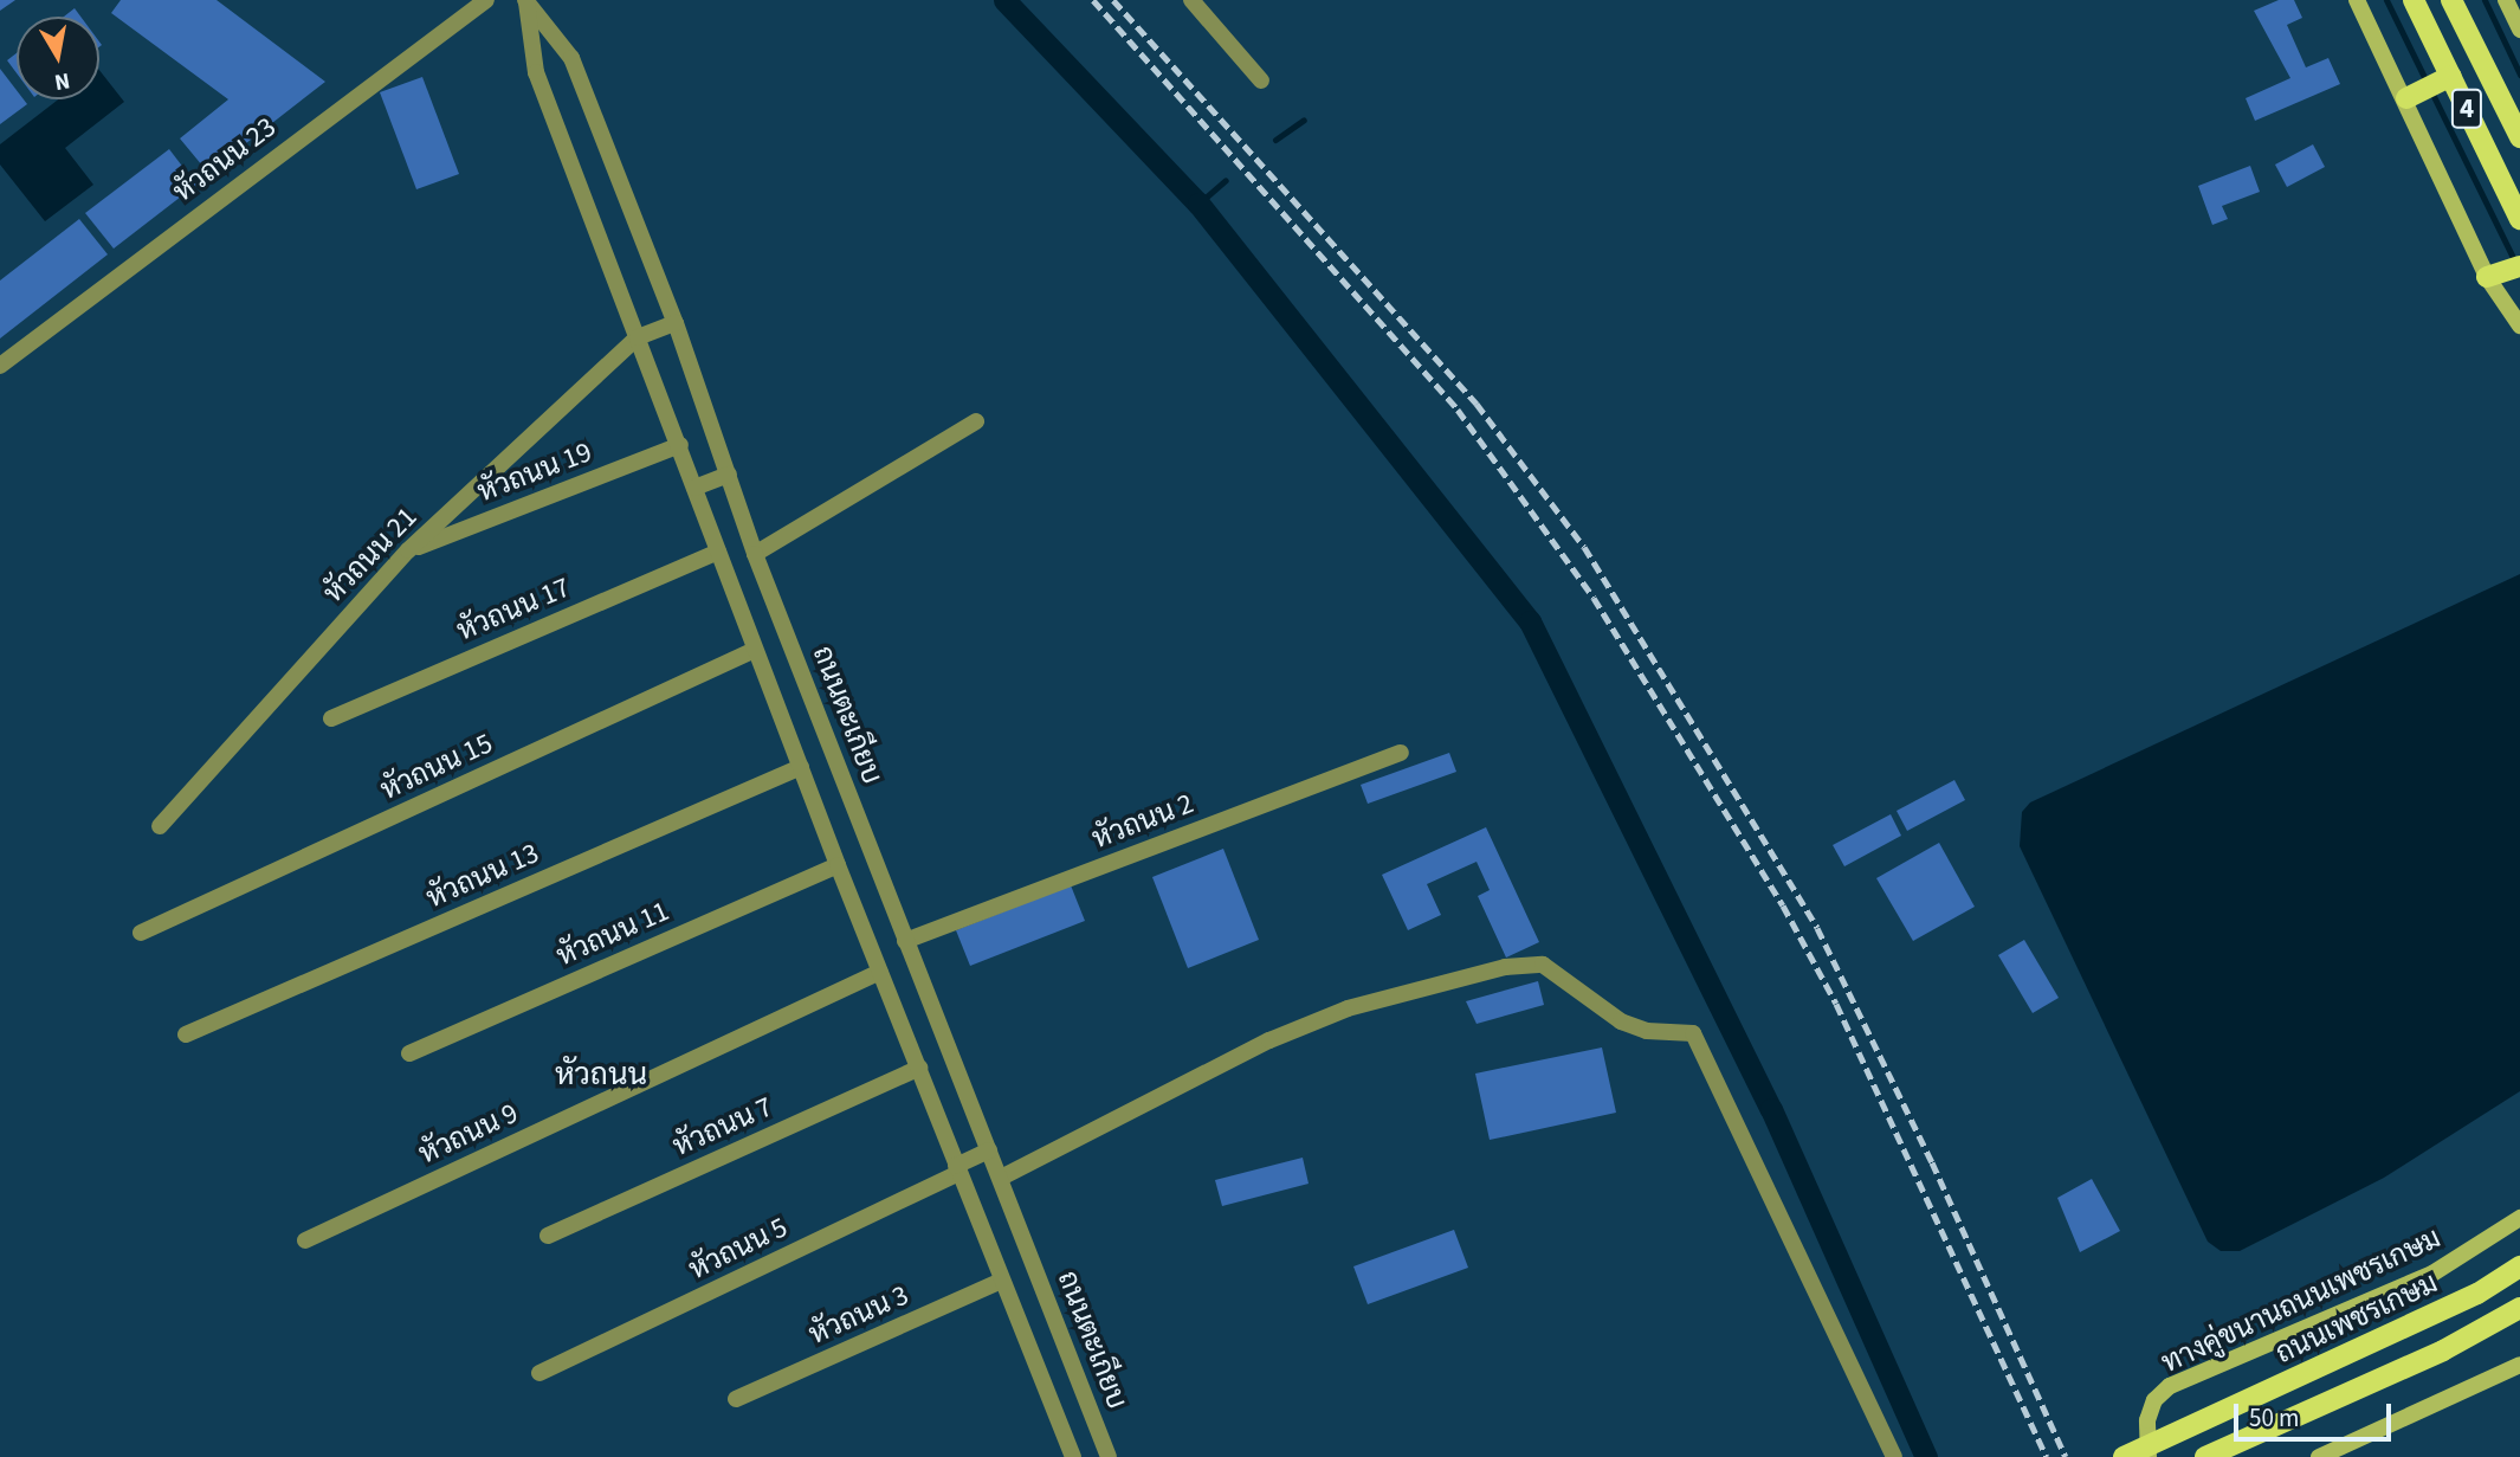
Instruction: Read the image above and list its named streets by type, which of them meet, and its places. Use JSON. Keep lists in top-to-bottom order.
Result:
{
  "streets": {
    "main road": ["4", "ทางคู่ขนานถนนเพชรเกษม", "ถนนเพชรเกษม"],
    "street": [
      "หัวถนน 23",
      "หัวถนน 19",
      "หัวถนน 21",
      "หัวถนน 17",
      "ถนนตะเกียบ",
      "หัวถนน 15",
      "หัวถนน 2",
      "หัวถนน 13",
      "หัวถนน 11",
      "หัวถนน 7",
      "หัวถนน 9",
      "หัวถนน 5",
      "หัวถนน 3"
    ]
  },
  "crossings": [
    ["หัวถนน 19", "หัวถนน 21"],
    ["หัวถนน 19", "ถนนตะเกียบ"],
    ["หัวถนน 21", "ถนนตะเกียบ"],
    ["หัวถนน 17", "ถนนตะเกียบ"],
    ["ถนนตะเกียบ", "หัวถนน 15"],
    ["ถนนตะเกียบ", "หัวถนน 2"],
    ["ถนนตะเกียบ", "หัวถนน 13"],
    ["ถนนตะเกียบ", "หัวถนน 11"],
    ["ถนนตะเกียบ", "หัวถนน 7"],
    ["ถนนตะเกียบ", "หัวถนน 9"],
    ["ถนนตะเกียบ", "หัวถนน 5"],
    ["ถนนตะเกียบ", "หัวถนน 3"]
  ],
  "districts": ["หัวถนน"],
  "scale_bar": "50 m",
  "north": "bottom"
}
